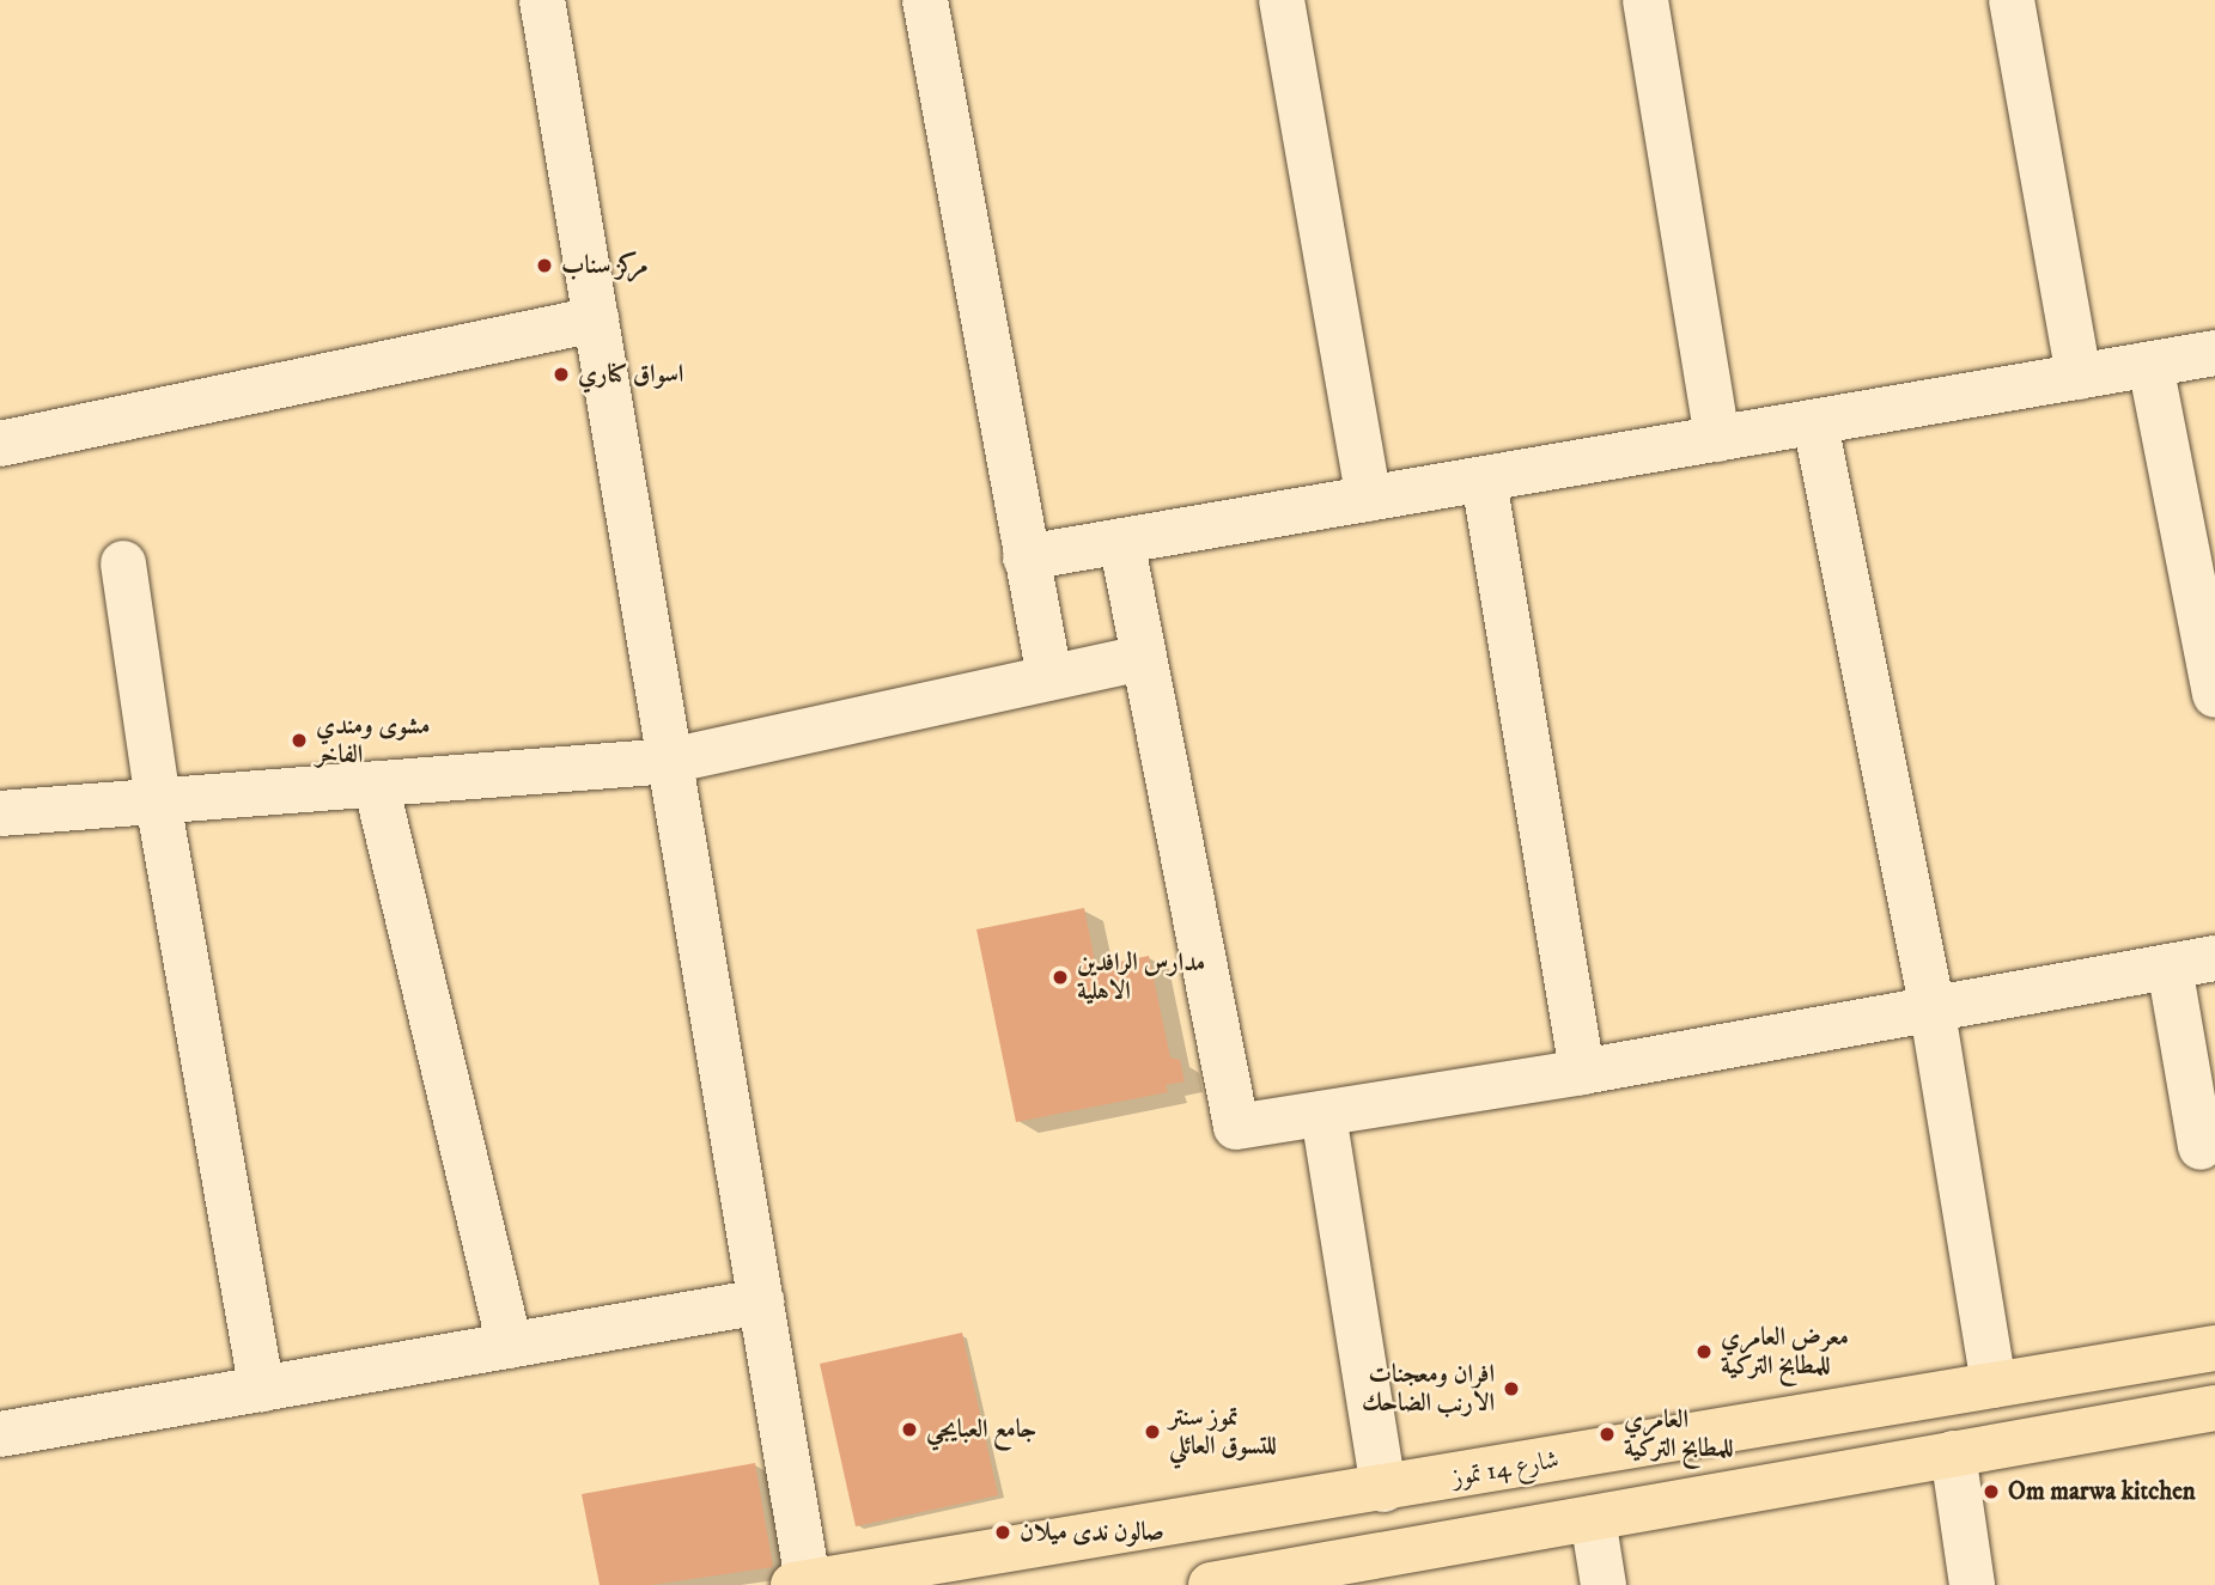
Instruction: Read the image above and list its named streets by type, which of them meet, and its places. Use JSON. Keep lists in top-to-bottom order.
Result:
{
  "streets": {
    "main road": ["شارع 14 تموز"]
  },
  "places": [
    "مركز سناب",
    "اسواق كناري",
    "مشوى ومندي الفاخر",
    "مدارس الرافدين اﻻهلية",
    "معرض العامري للمطابخ التركية",
    "افران ومعجنات الارنب الضاحك",
    "جامع العبايجي",
    "تموز سنتر للتسوق العائلي",
    "العامري للمطابخ التركية",
    "Om marwa kitchen",
    "صالون ندى ميلان"
  ]
}
